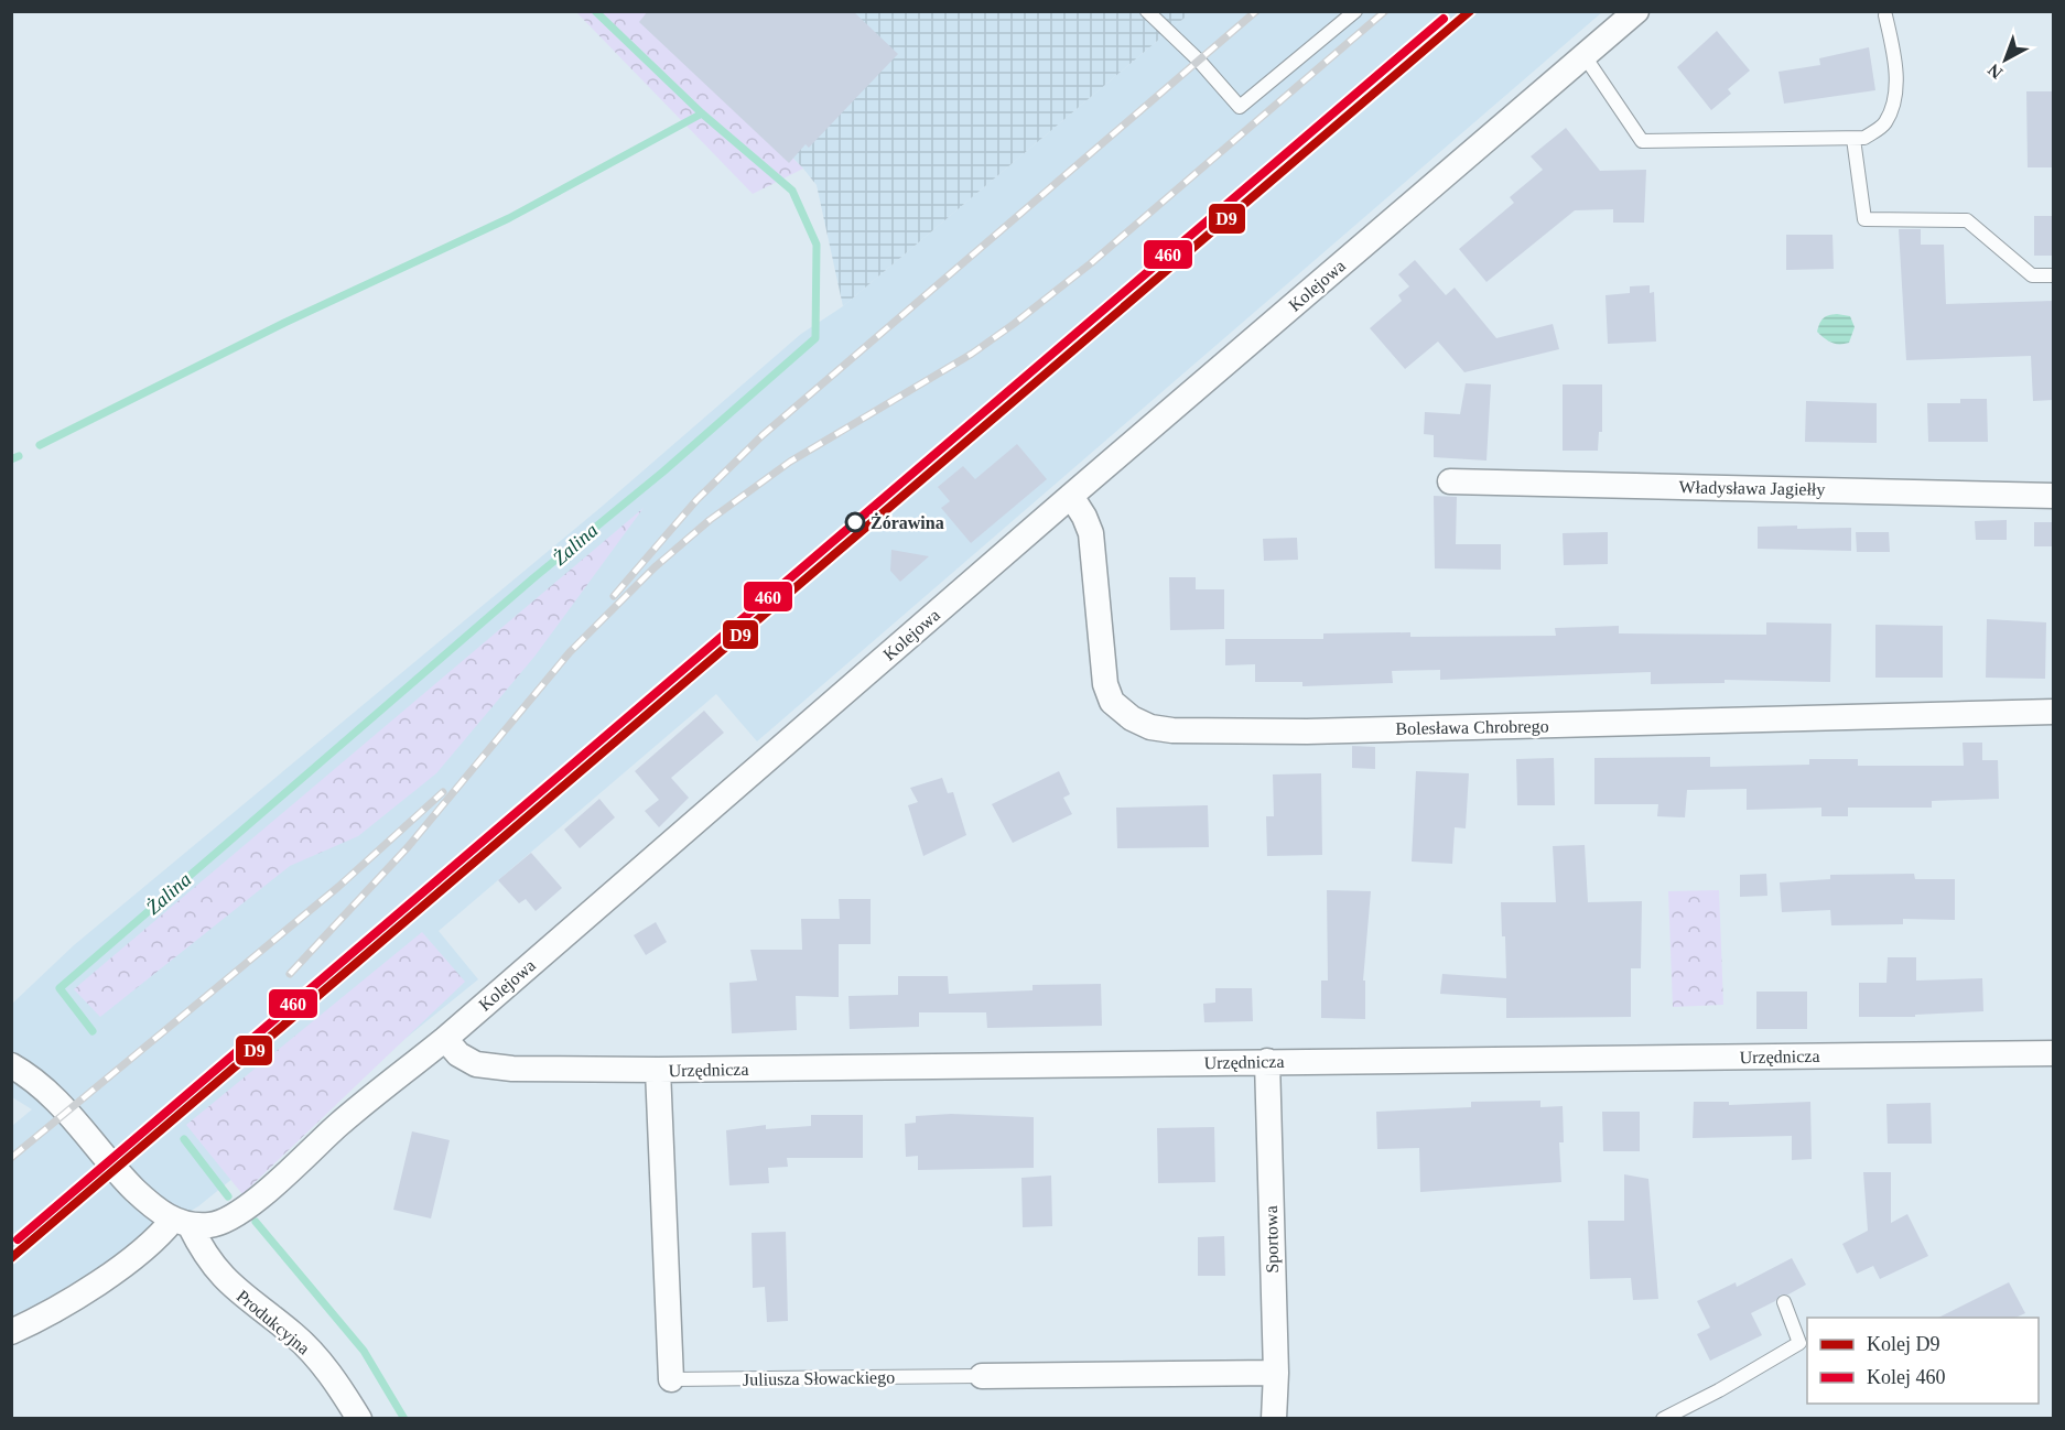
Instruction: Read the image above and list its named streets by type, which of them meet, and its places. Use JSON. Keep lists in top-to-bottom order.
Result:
{
  "streets": {
    "street": [
      "Kolejowa",
      "Władysława Jagiełły",
      "Bolesława Chrobrego",
      "Urzędnicza",
      "Sportowa",
      "Produkcyjna",
      "Juliusza Słowackiego"
    ]
  },
  "crossings": [
    ["Kolejowa", "Bolesława Chrobrego"],
    ["Kolejowa", "Urzędnicza"],
    ["Kolejowa", "Produkcyjna"],
    ["Urzędnicza", "Sportowa"],
    ["Urzędnicza", "Juliusza Słowackiego"],
    ["Sportowa", "Juliusza Słowackiego"]
  ],
  "water": ["Żalina"],
  "places": ["Żórawina"],
  "lines": ["rail line D9", "rail line 460"],
  "legend": ["Kolej D9", "Kolej 460"],
  "north": "bottom left"
}
